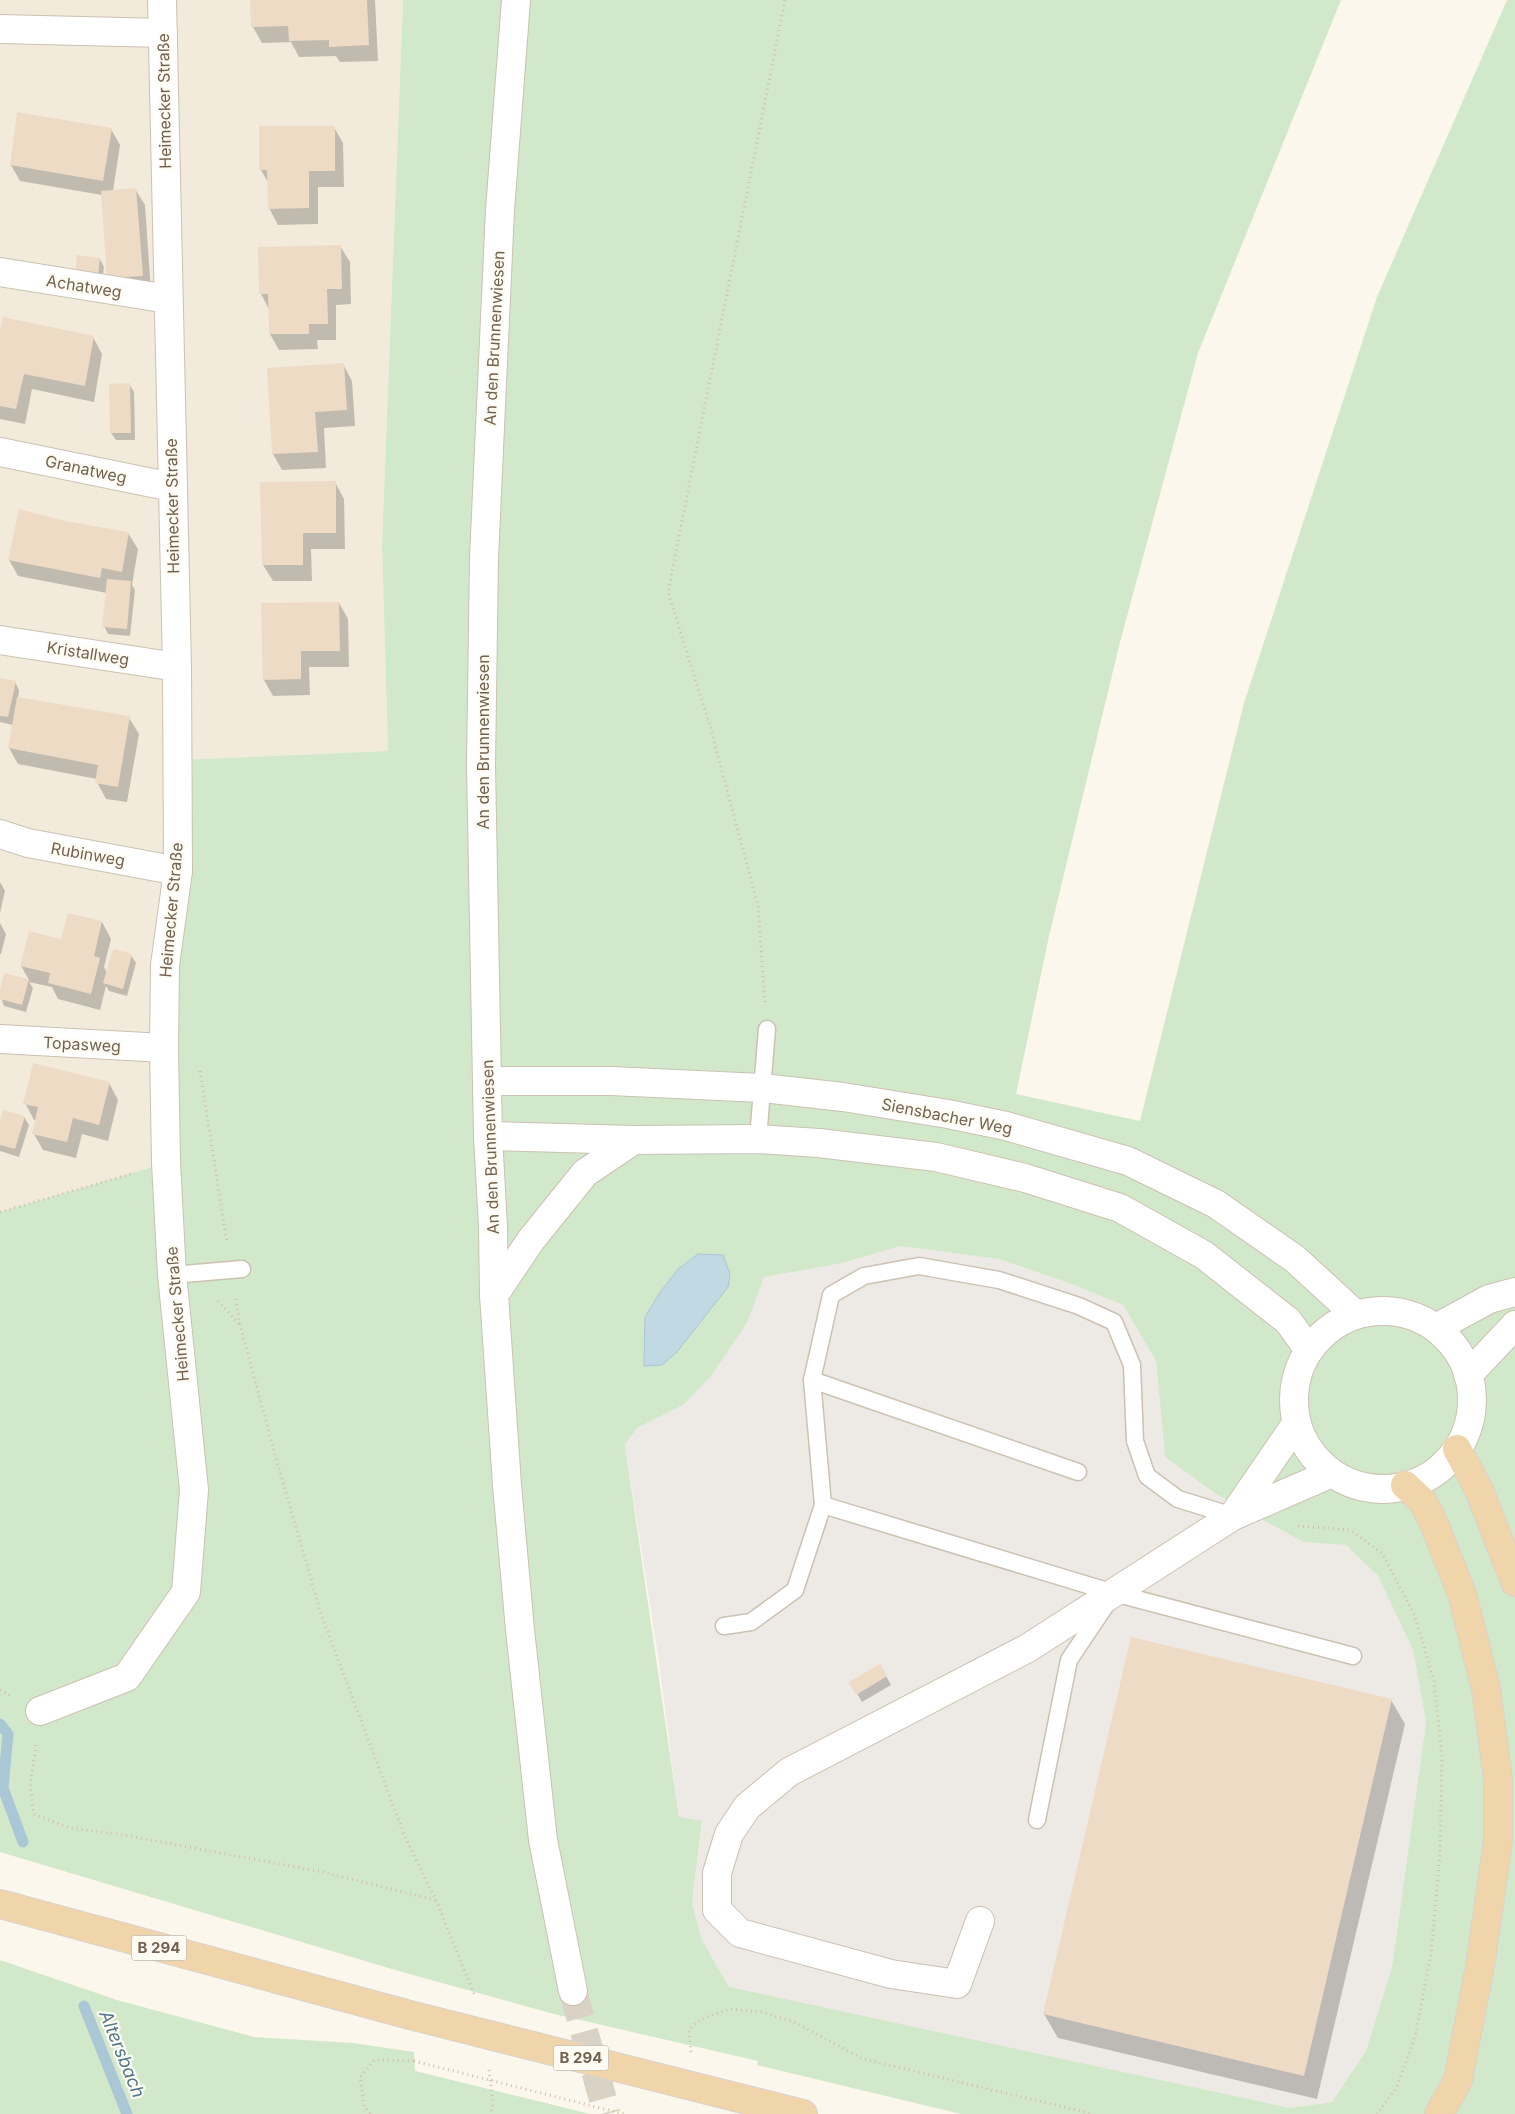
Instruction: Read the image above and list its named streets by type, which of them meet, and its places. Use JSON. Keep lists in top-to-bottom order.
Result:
{
  "streets": {
    "highway": ["B 294"],
    "street": [
      "Heimecker Straße",
      "Achatweg",
      "An den Brunnenwiesen",
      "Granatweg",
      "Kristallweg",
      "Rubinweg",
      "Topasweg",
      "Siensbacher Weg"
    ]
  },
  "crossings": [
    ["Heimecker Straße", "Achatweg"],
    ["Heimecker Straße", "Granatweg"],
    ["Heimecker Straße", "Kristallweg"],
    ["Heimecker Straße", "Rubinweg"],
    ["Heimecker Straße", "Topasweg"],
    ["An den Brunnenwiesen", "Siensbacher Weg"]
  ],
  "water": ["Altersbach"]
}
